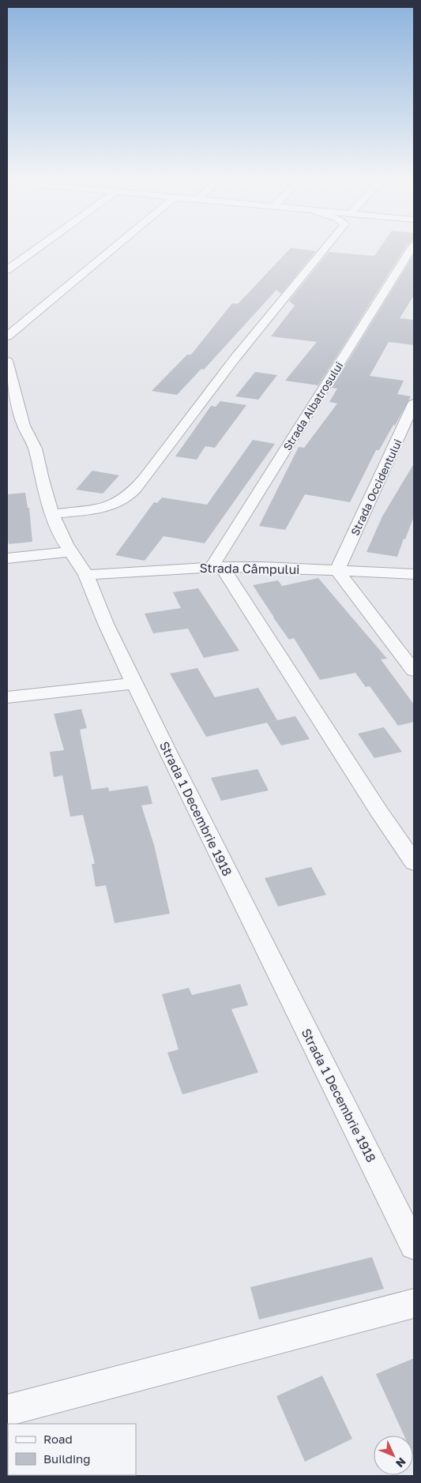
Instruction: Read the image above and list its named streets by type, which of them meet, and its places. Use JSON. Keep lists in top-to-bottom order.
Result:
{
  "streets": {
    "street": [
      "Strada Albatrosului",
      "Strada Occidentului",
      "Strada Câmpului",
      "Strada 1 Decembrie 1918"
    ]
  },
  "crossings": [
    ["Strada Albatrosului", "Strada Câmpului"],
    ["Strada Occidentului", "Strada Câmpului"],
    ["Strada Câmpului", "Strada 1 Decembrie 1918"]
  ],
  "legend": ["Road", "Building"],
  "north": "bottom right"
}
